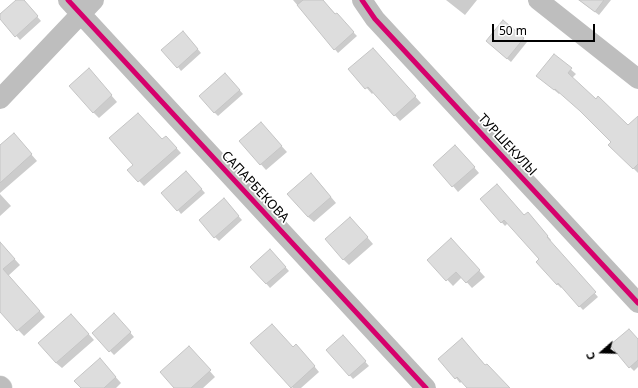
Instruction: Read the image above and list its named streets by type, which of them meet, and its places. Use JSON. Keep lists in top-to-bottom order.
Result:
{
  "streets": {
    "street": ["ТУРШЕКУЛЫ", "САПАРБЕКОВА"]
  },
  "scale_bar": "50 m",
  "north": "left"
}
